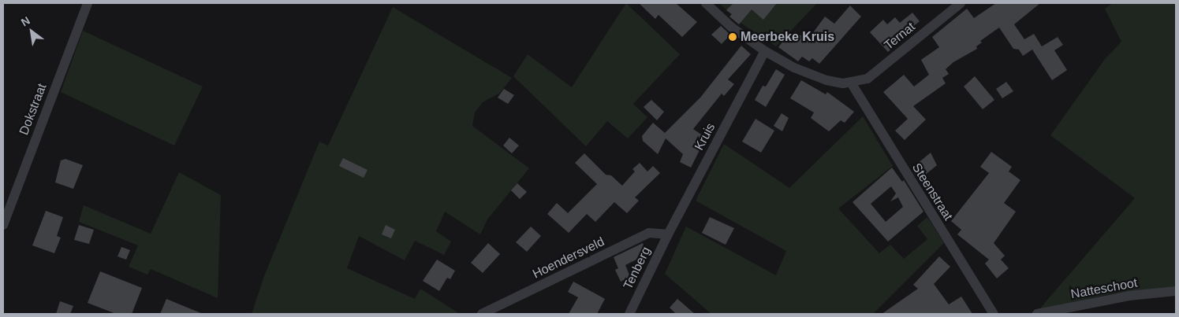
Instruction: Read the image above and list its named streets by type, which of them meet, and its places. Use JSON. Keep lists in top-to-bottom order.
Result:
{
  "streets": {
    "street": [
      "Ternat",
      "Dokstraat",
      "Kruis",
      "Steenstraat",
      "Hoendersveld",
      "Tenberg",
      "Natteschoot"
    ]
  },
  "crossings": [
    ["Ternat", "Steenstraat"],
    ["Kruis", "Hoendersveld"],
    ["Kruis", "Tenberg"],
    ["Hoendersveld", "Tenberg"]
  ],
  "places": ["Meerbeke Kruis"],
  "north": "top left"
}
